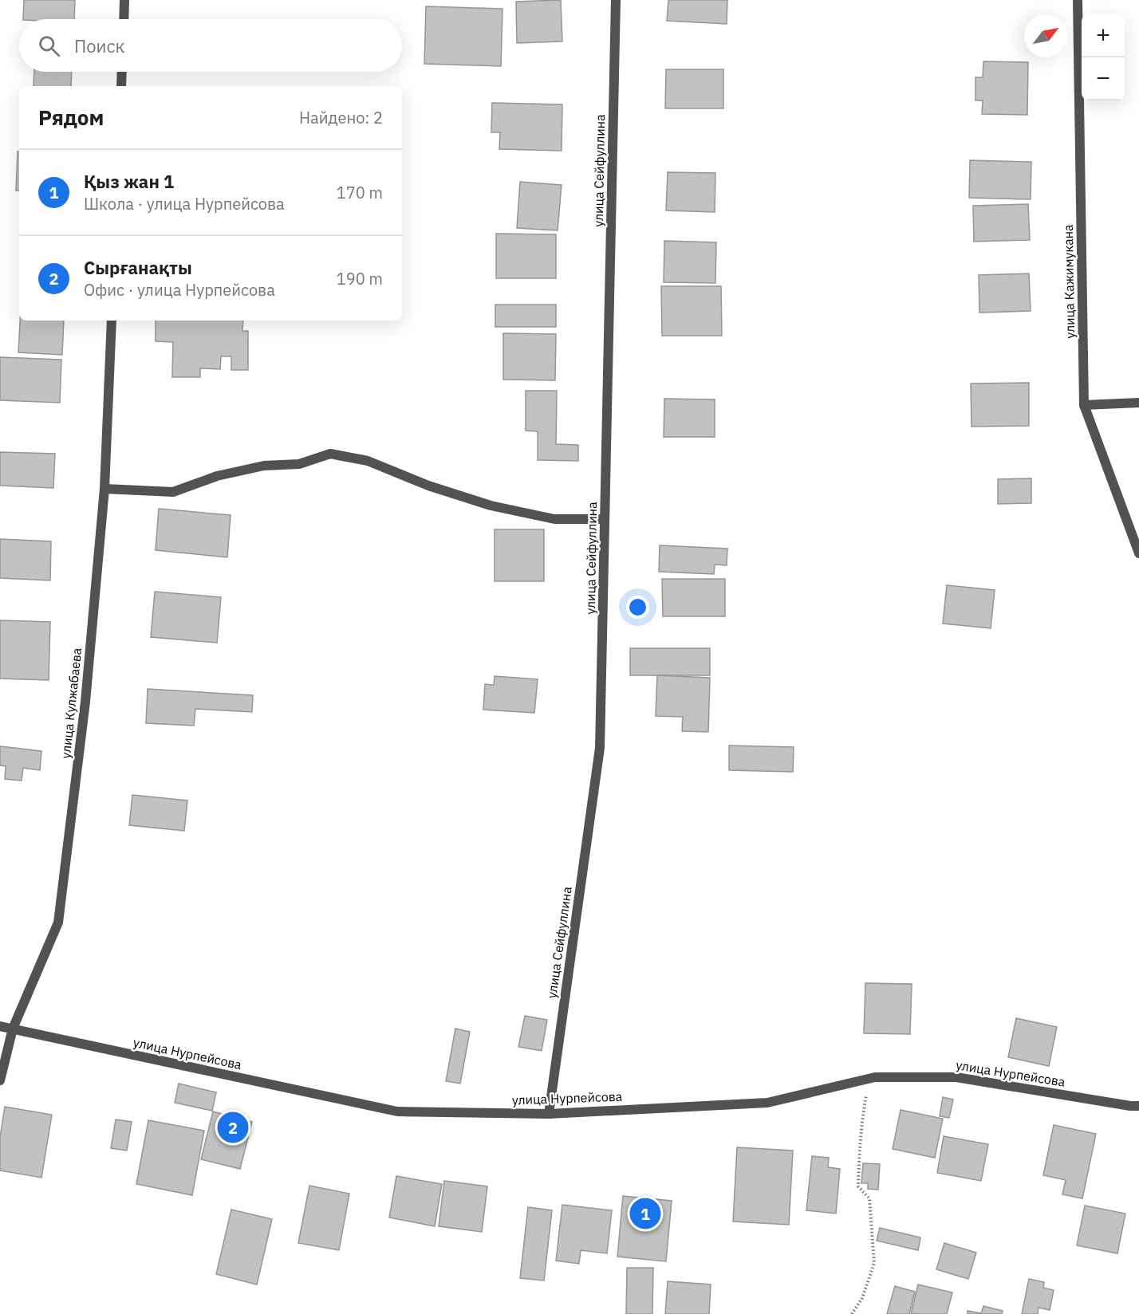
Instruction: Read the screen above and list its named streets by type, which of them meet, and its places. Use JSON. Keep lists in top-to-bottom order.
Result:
{
  "streets": {
    "street": [
      "улица Сейфуллина",
      "улица Кажимукана",
      "улица Кулжабаева",
      "улица Нурпейсова"
    ]
  },
  "crossings": [
    ["улица Сейфуллина", "улица Нурпейсова"],
    ["улица Кулжабаева", "улица Нурпейсова"]
  ],
  "north": "top right",
  "page": {
    "map_buttons": ["+", "−"],
    "search": "Поиск",
    "heading": ["Рядом", "Найдено: 2"],
    "list": [
      {
        "mark": "1",
        "name": "Қыз жан 1",
        "note": "Школа · улица Нурпейсова",
        "value": "170 m"
      },
      {
        "mark": "2",
        "name": "Сырғанақты",
        "note": "Офис · улица Нурпейсова",
        "value": "190 m"
      }
    ],
    "pins": ["2", "1"]
  }
}
